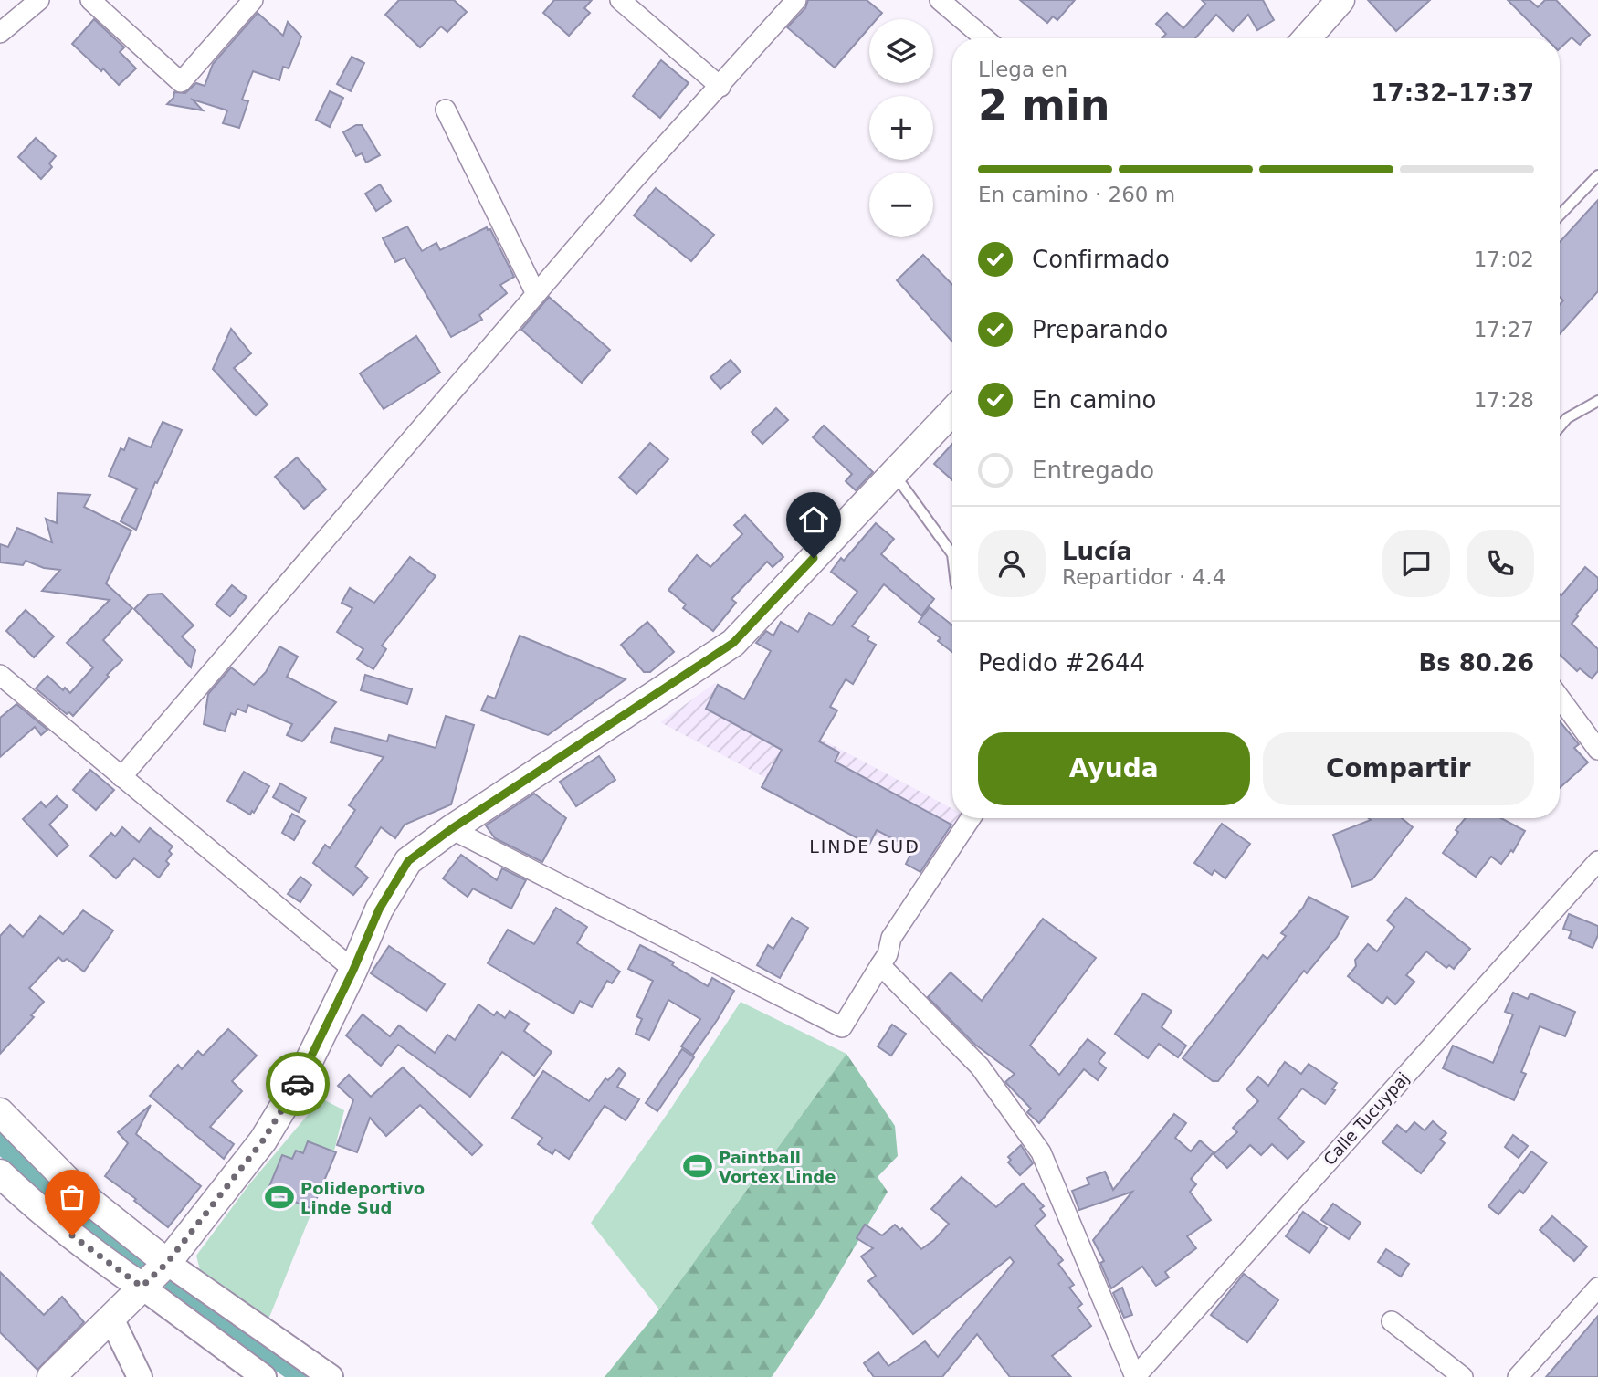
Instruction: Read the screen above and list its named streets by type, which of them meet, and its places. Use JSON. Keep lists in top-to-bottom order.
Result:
{
  "streets": {
    "street": ["Calle Tucuypaj"]
  },
  "districts": ["LINDE SUD"],
  "places": {
    "sports": ["Paintball Vortex Linde", "Polideportivo Linde Sud"]
  },
  "page": {
    "map_buttons": ["+", "−"],
    "heading": ["2 min", "Llega en", "17:32–17:37"],
    "panel": [
      "Lucía",
      "Repartidor · 4.4",
      "Pedido #2644",
      "Bs 80.26"
    ],
    "bar": "En camino · 260 m",
    "list": [
      ["Confirmado", "17:02"],
      ["Preparando", "17:27"],
      ["En camino", "17:28"],
      "Entregado"
    ],
    "buttons": ["Ayuda", "Compartir"]
  }
}
